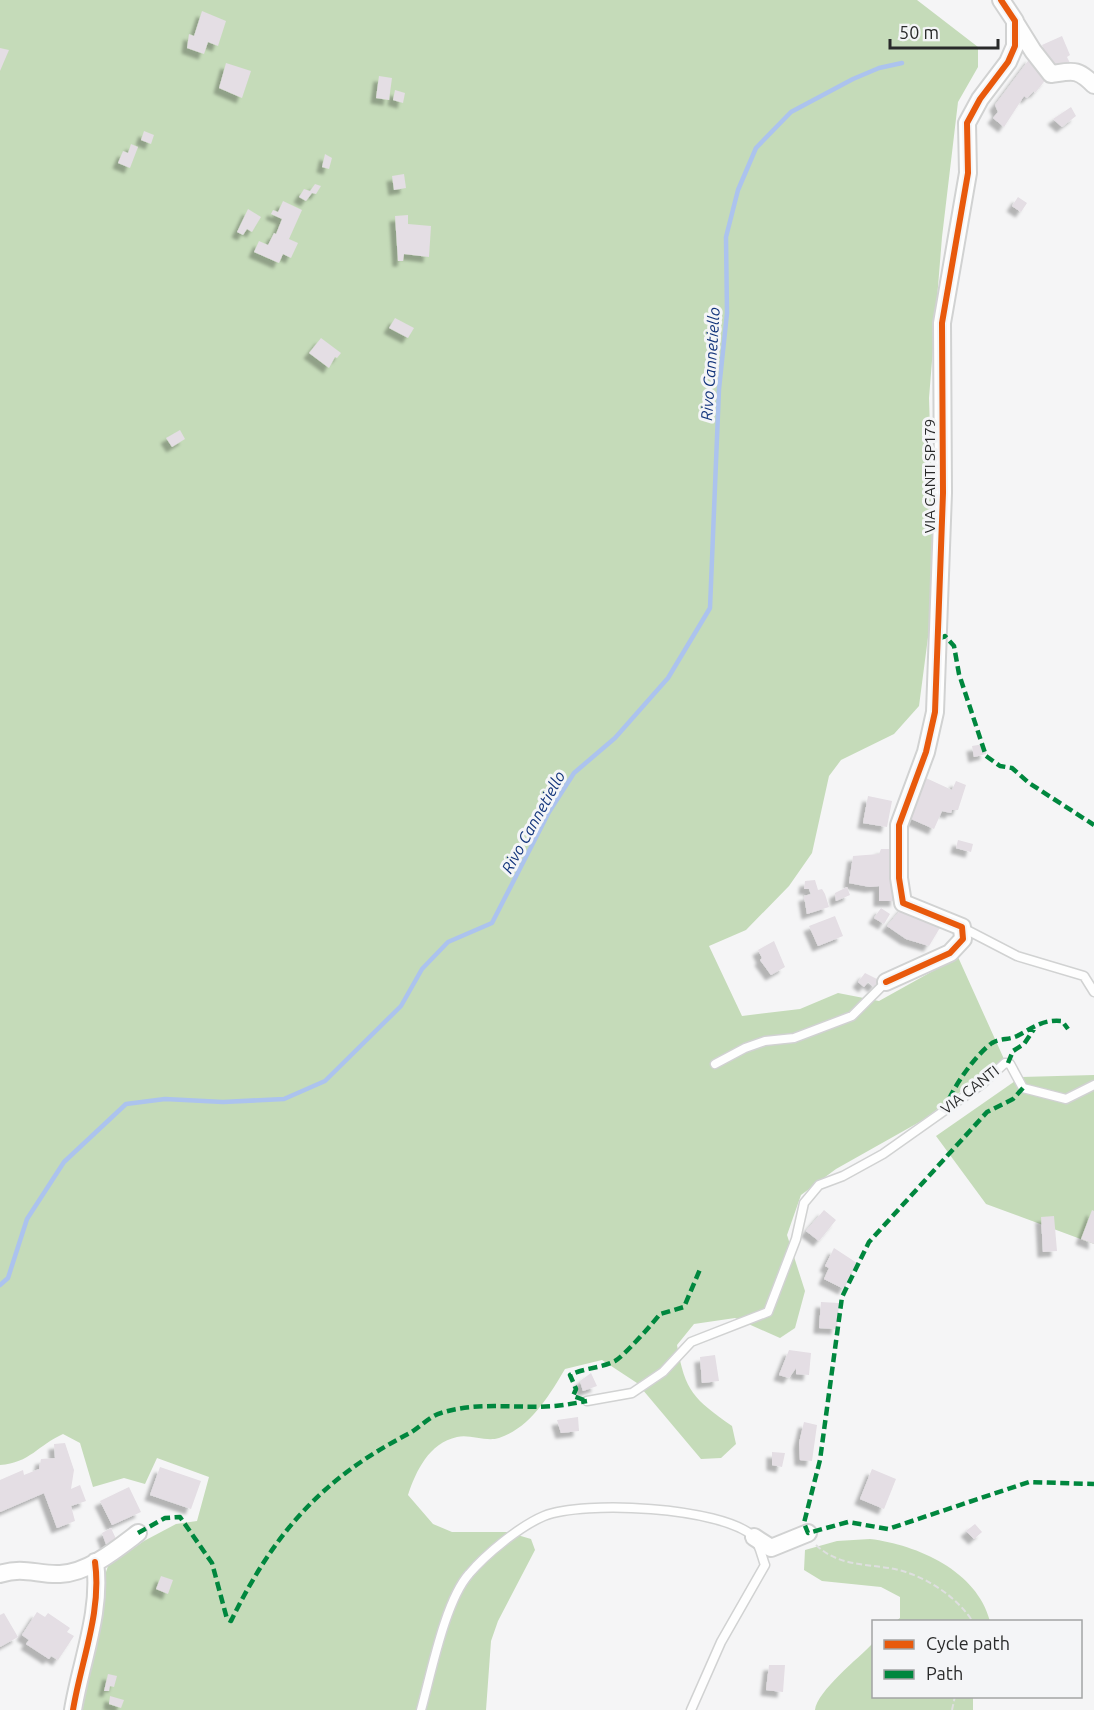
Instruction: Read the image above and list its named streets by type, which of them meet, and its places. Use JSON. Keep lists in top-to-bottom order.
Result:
{
  "streets": {
    "street": ["VIA CANTI SP179"],
    "lane": ["VIA CANTI"]
  },
  "water": ["Rivo Cannetiello"],
  "legend": ["Cycle path", "Path"],
  "scale_bar": "50 m"
}
